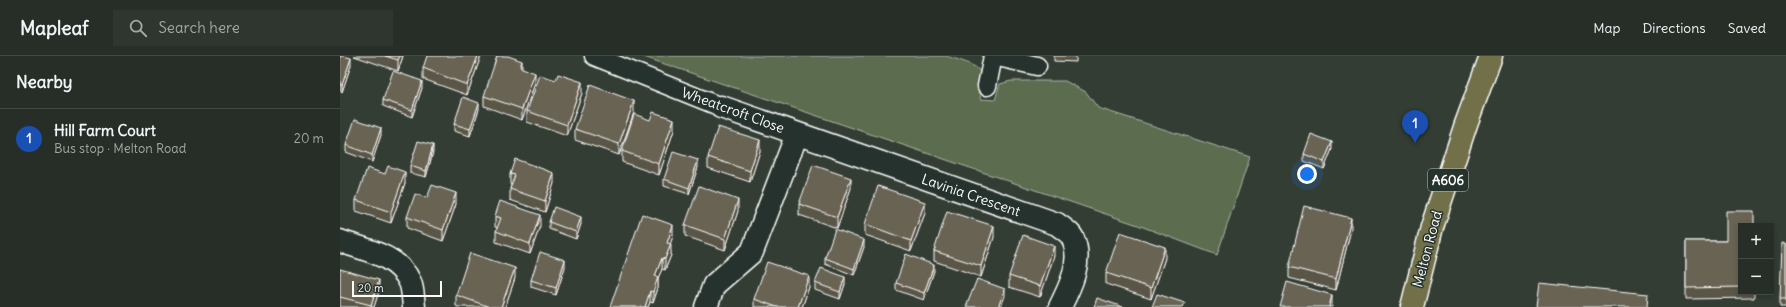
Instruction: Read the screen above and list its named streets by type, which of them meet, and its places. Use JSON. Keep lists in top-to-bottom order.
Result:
{
  "streets": {
    "main road": ["A606", "Melton Road"],
    "street": ["Wheatcroft Close", "Lavinia Crescent"]
  },
  "crossings": [
    ["Wheatcroft Close", "Lavinia Crescent"]
  ],
  "scale_bar": "20 m",
  "page": {
    "header": "Mapleaf",
    "search": "Search here",
    "nav": ["Map", "Directions", "Saved"],
    "heading": "Nearby",
    "list": [
      {
        "mark": "1",
        "name": "Hill Farm Court",
        "note": "Bus stop · Melton Road",
        "value": "20 m"
      }
    ],
    "pins": "1",
    "map_buttons": ["+", "−"],
    "scale": "20 m"
  }
}
